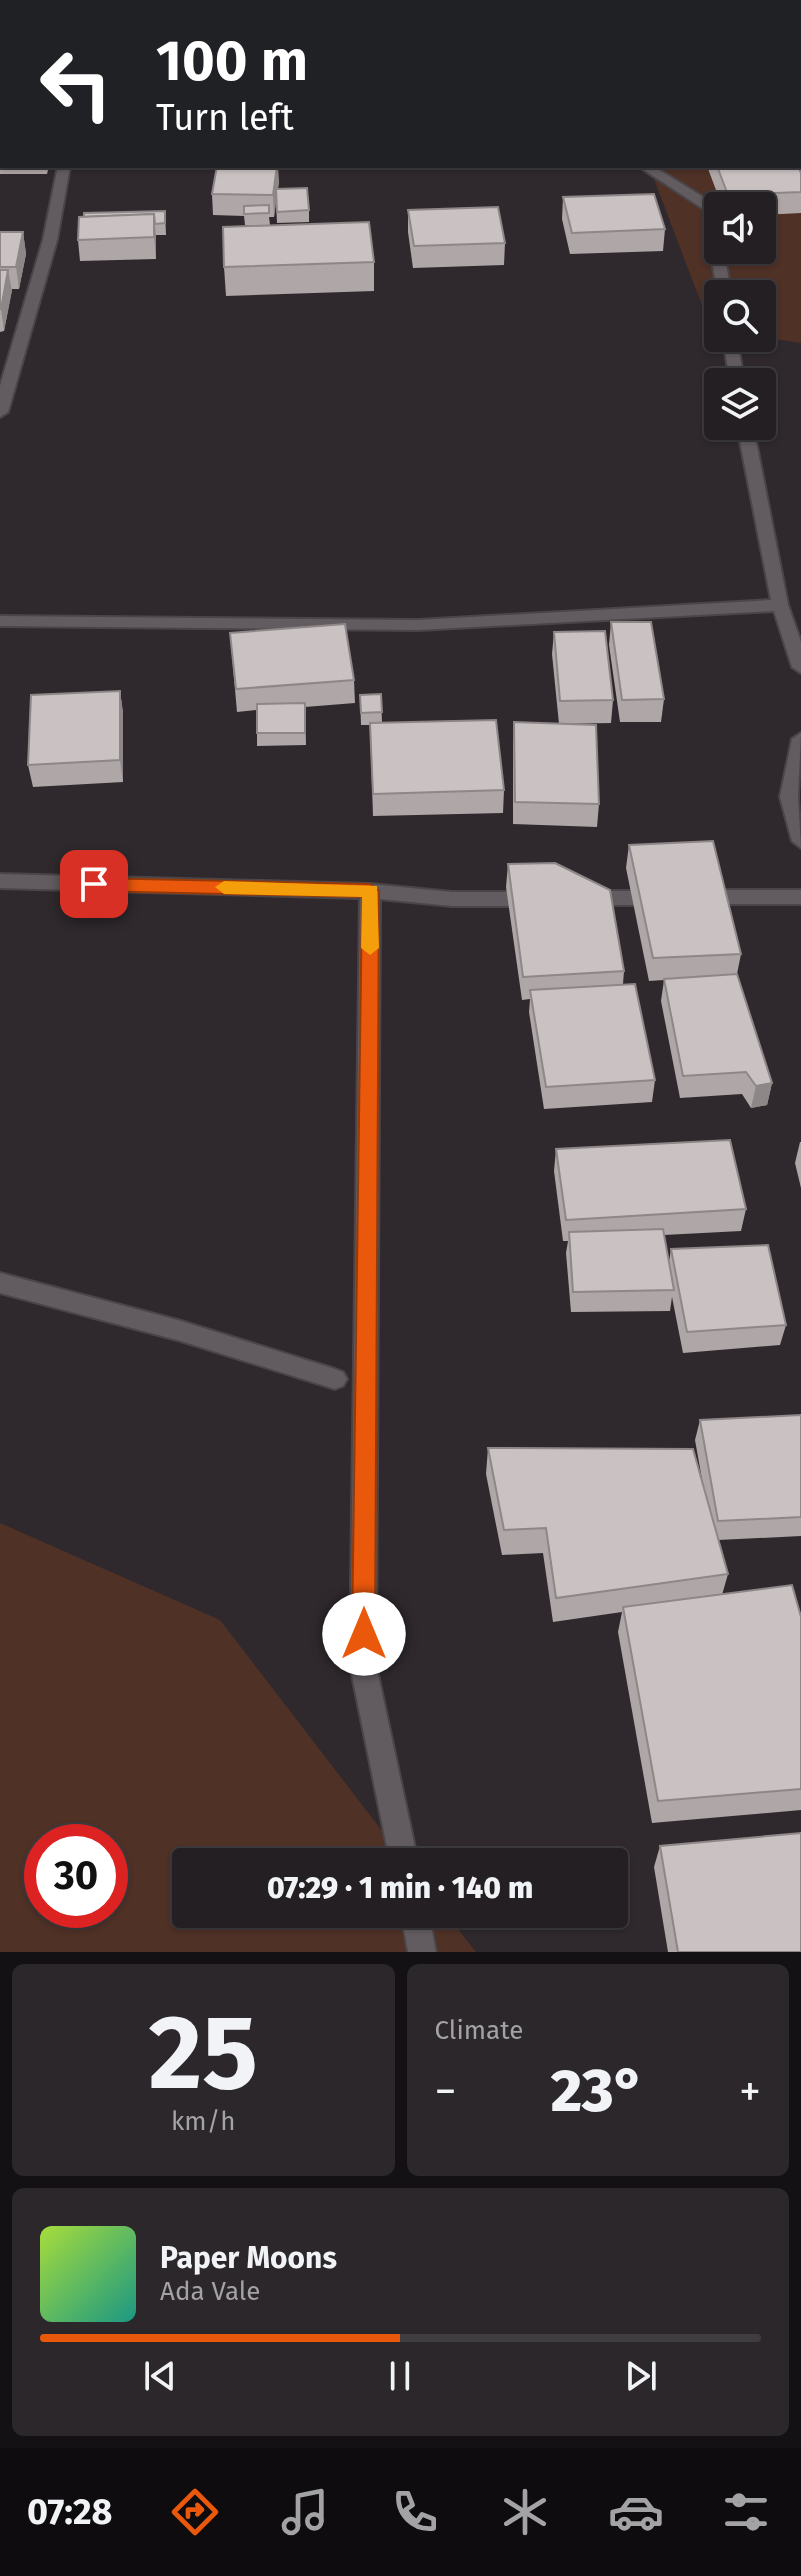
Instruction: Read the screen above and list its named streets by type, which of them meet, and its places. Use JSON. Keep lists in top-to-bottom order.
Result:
{
  "page": {
    "turn": ["100 m", "Turn left"],
    "limit": "30",
    "trip": "07:29 · 1 min · 140 m",
    "tile": [
      ["25", "km/h"],
      "Climate"
    ],
    "heat": ["−", "23°", "+"],
    "song": ["Paper Moons", "Ada Vale"],
    "tabs": "07:28"
  }
}
